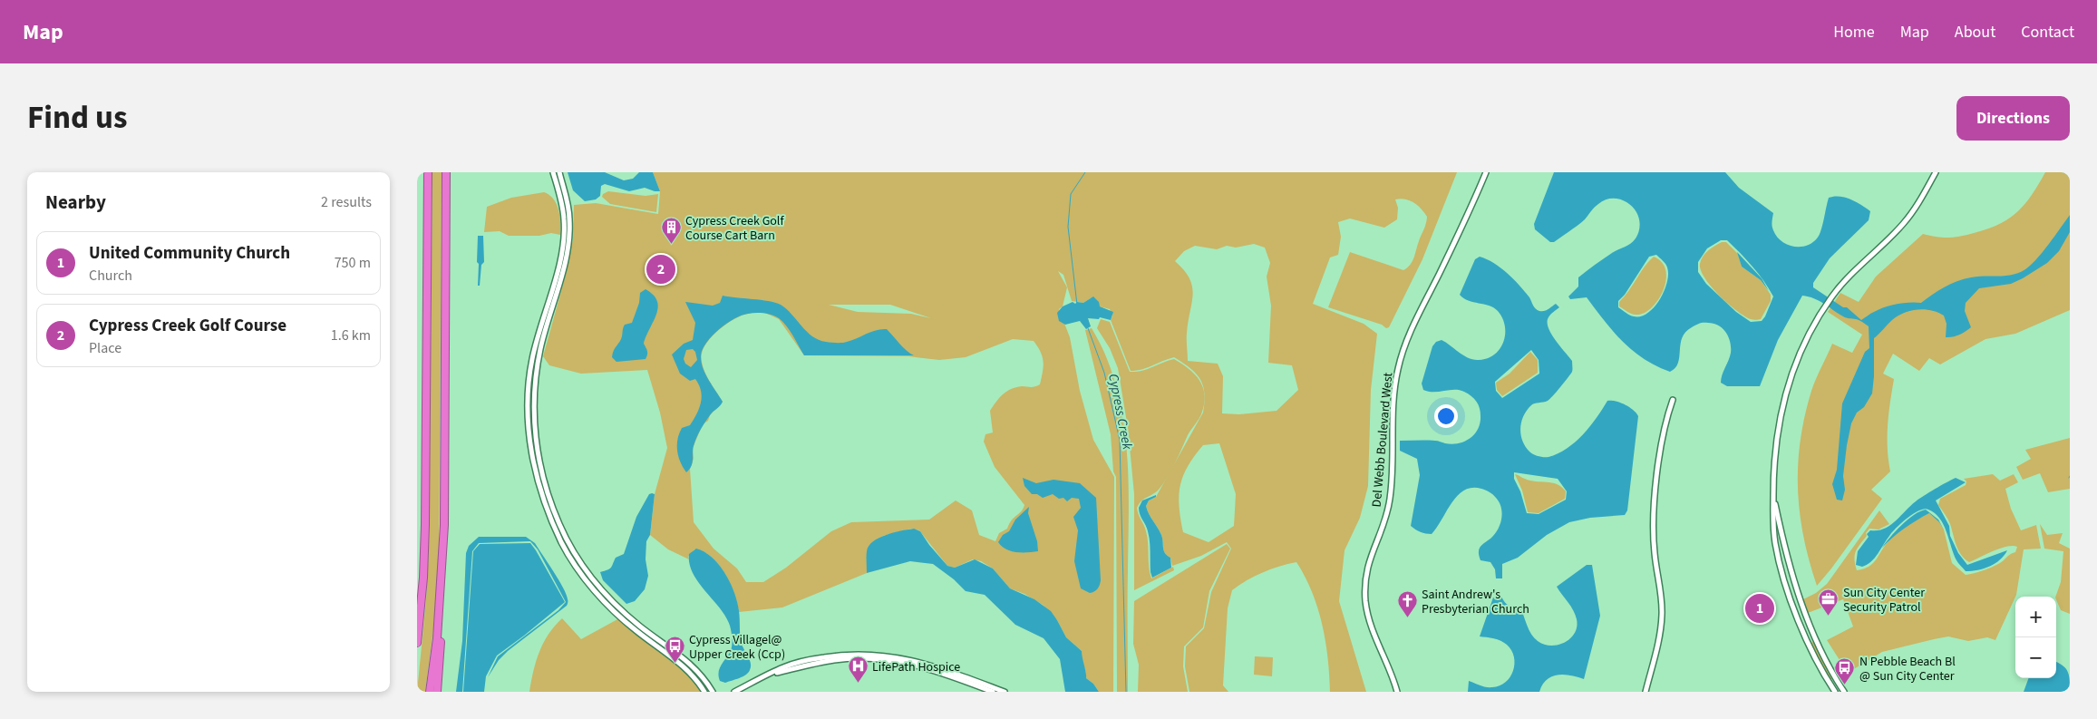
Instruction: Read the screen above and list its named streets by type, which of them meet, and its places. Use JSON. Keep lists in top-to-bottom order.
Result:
{
  "streets": {
    "street": ["Del Webb Boulevard West"]
  },
  "water": ["Cypress Creek"],
  "places": {
    "building": ["Cypress Creek Golf Course Cart Barn"],
    "office": ["Sun City Center Security Patrol"],
    "church": ["Saint Andrew's Presbyterian Church"],
    "bus stop": ["Cypress Villagel@ Upper Creek (Ccp)", "N Pebble Beach Bl @ Sun City Center"],
    "hospital": ["LifePath Hospice"]
  },
  "page": {
    "header": "Map",
    "nav": [
      "Home",
      "Map",
      "About",
      "Contact"
    ],
    "title": "Find us",
    "buttons": "Directions",
    "heading": ["Nearby", "2 results"],
    "list": [
      {
        "mark": "1",
        "name": "United Community Church",
        "note": "Church",
        "value": "750 m"
      },
      {
        "mark": "2",
        "name": "Cypress Creek Golf Course",
        "note": "Place",
        "value": "1.6 km"
      }
    ],
    "pins": ["2", "1"],
    "map_buttons": ["+", "−"]
  }
}
